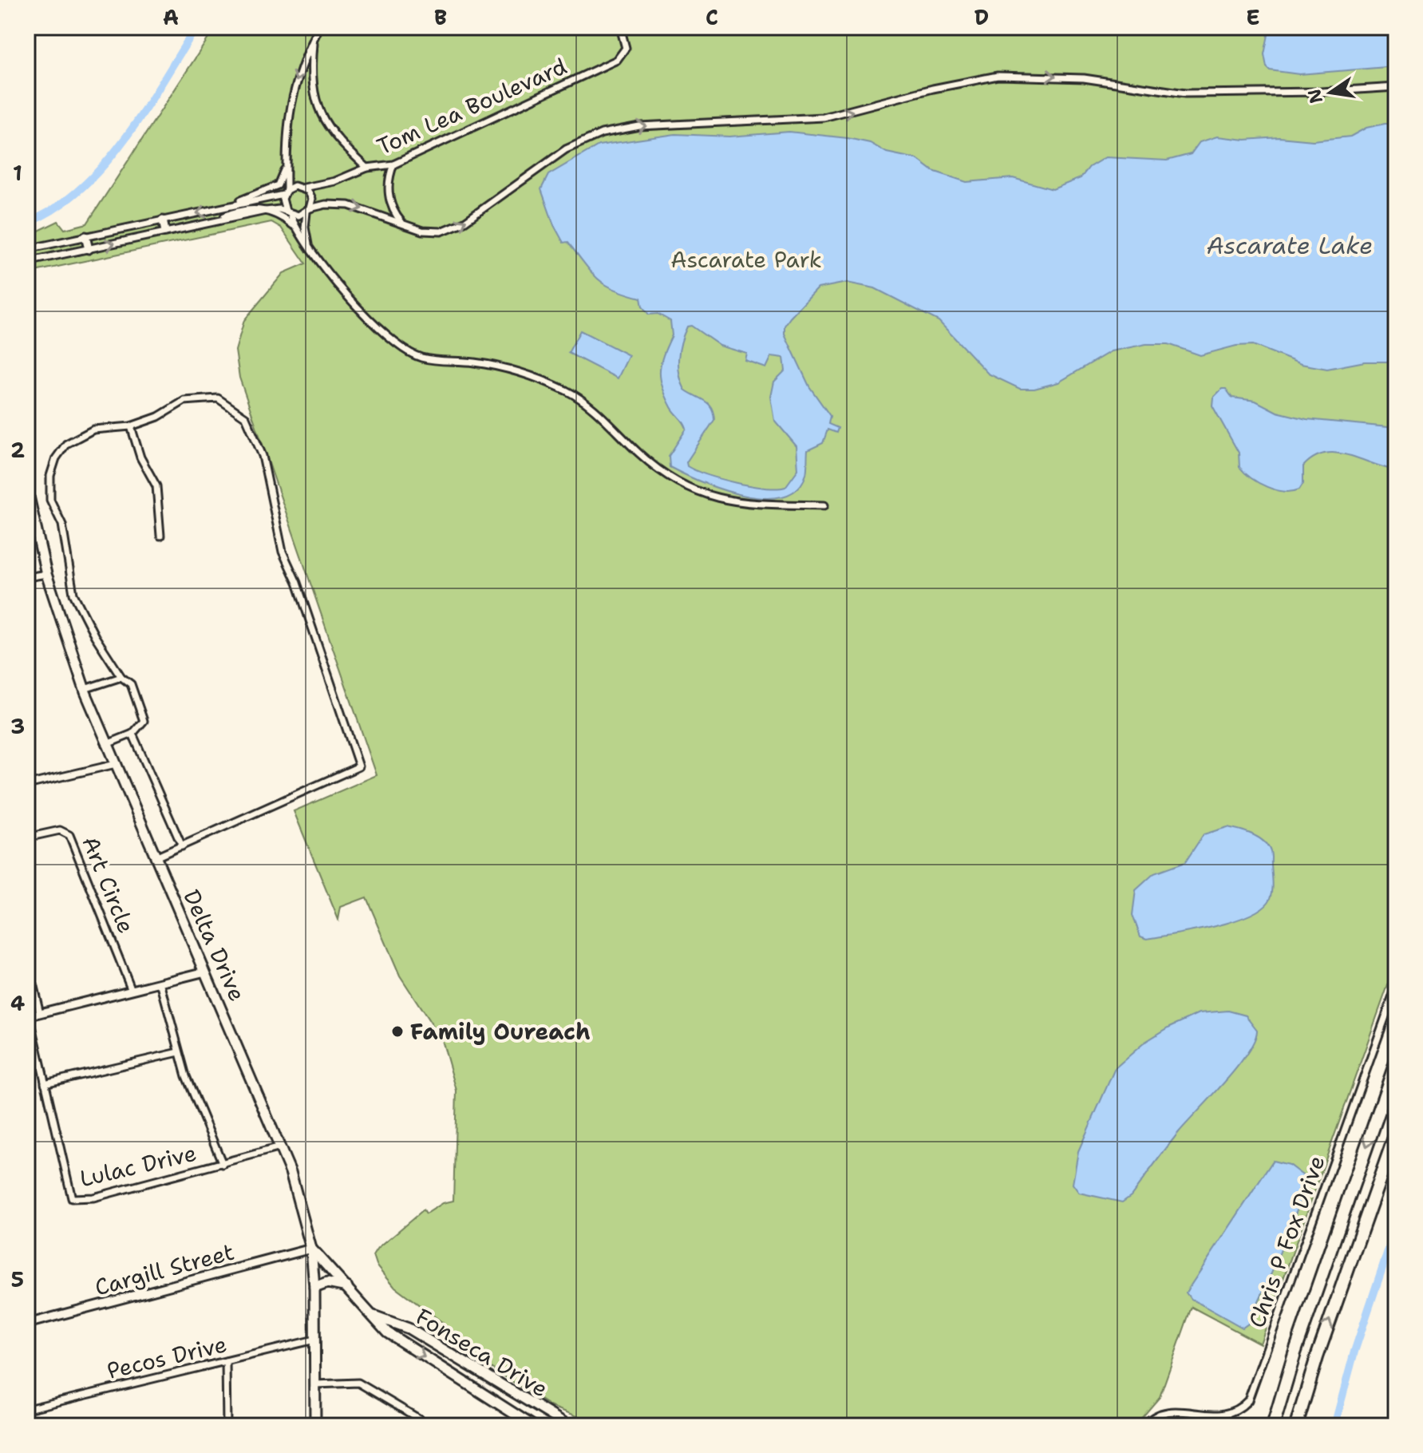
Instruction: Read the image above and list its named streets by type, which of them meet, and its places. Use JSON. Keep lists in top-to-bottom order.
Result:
{
  "streets": {
    "main road": ["Delta Drive", "Fonseca Drive"],
    "street": [
      "Tom Lea Boulevard",
      "Art Circle",
      "Lulac Drive",
      "Chris P Fox Drive",
      "Cargill Street",
      "Pecos Drive"
    ]
  },
  "crossings": [
    ["Delta Drive", "Lulac Drive"],
    ["Delta Drive", "Cargill Street"],
    ["Delta Drive", "Fonseca Drive"],
    ["Delta Drive", "Pecos Drive"],
    ["Cargill Street", "Fonseca Drive"]
  ],
  "water": ["Ascarate Lake"],
  "parks": ["Ascarate Park"],
  "places": ["Family Oureach"],
  "north": "left",
  "grid": {
    "columns": [
      "A",
      "B",
      "C",
      "D",
      "E"
    ],
    "rows": [
      "1",
      "2",
      "3",
      "4",
      "5"
    ]
  }
}
